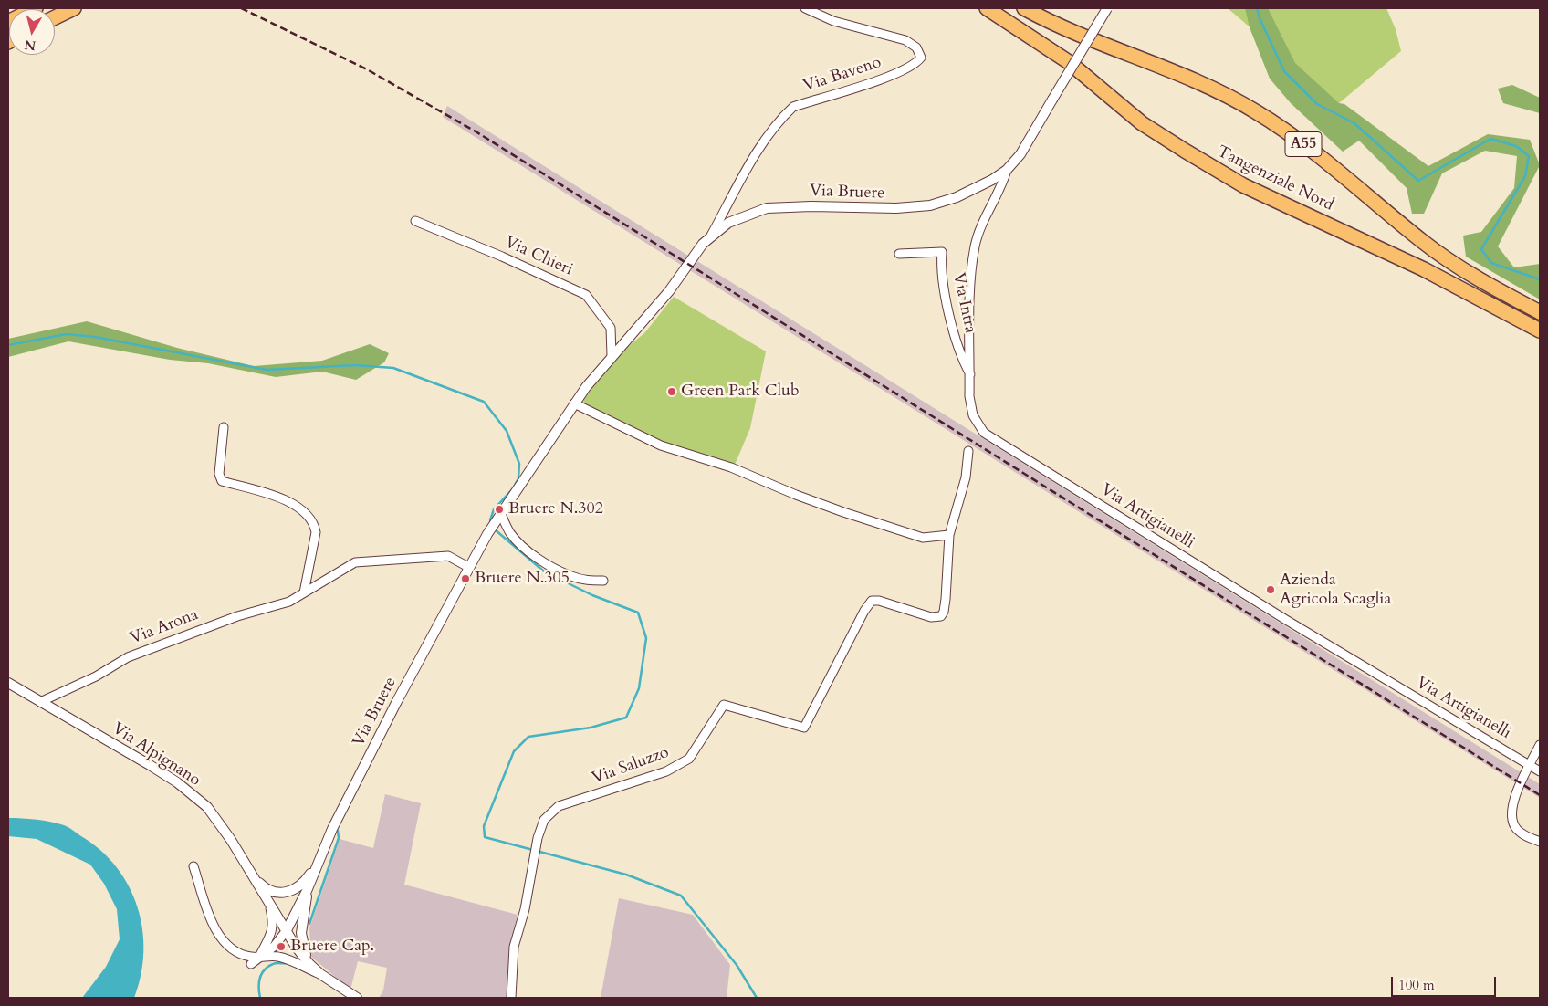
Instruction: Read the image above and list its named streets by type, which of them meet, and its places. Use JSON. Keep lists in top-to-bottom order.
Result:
{
  "streets": {
    "highway": ["A55", "Tangenziale Nord"],
    "street": [
      "Via Baveno",
      "Via Bruere",
      "Via Chieri",
      "Via Intra",
      "Via Artigianelli",
      "Via Arona",
      "Via Alpignano",
      "Via Saluzzo"
    ]
  },
  "crossings": [
    ["Via Baveno", "Via Bruere"],
    ["Via Bruere", "Via Chieri"],
    ["Via Bruere", "Via Artigianelli"],
    ["Via Bruere", "Via Arona"],
    ["Via Bruere", "Via Alpignano"],
    ["Via Intra", "Via Artigianelli"],
    ["Via Arona", "Via Alpignano"]
  ],
  "places": [
    "Green Park Club",
    "Bruere N.302",
    "Bruere N.305",
    "Azienda Agricola Scaglia",
    "Bruere Cap."
  ],
  "scale_bar": "100 m",
  "north": "bottom"
}
